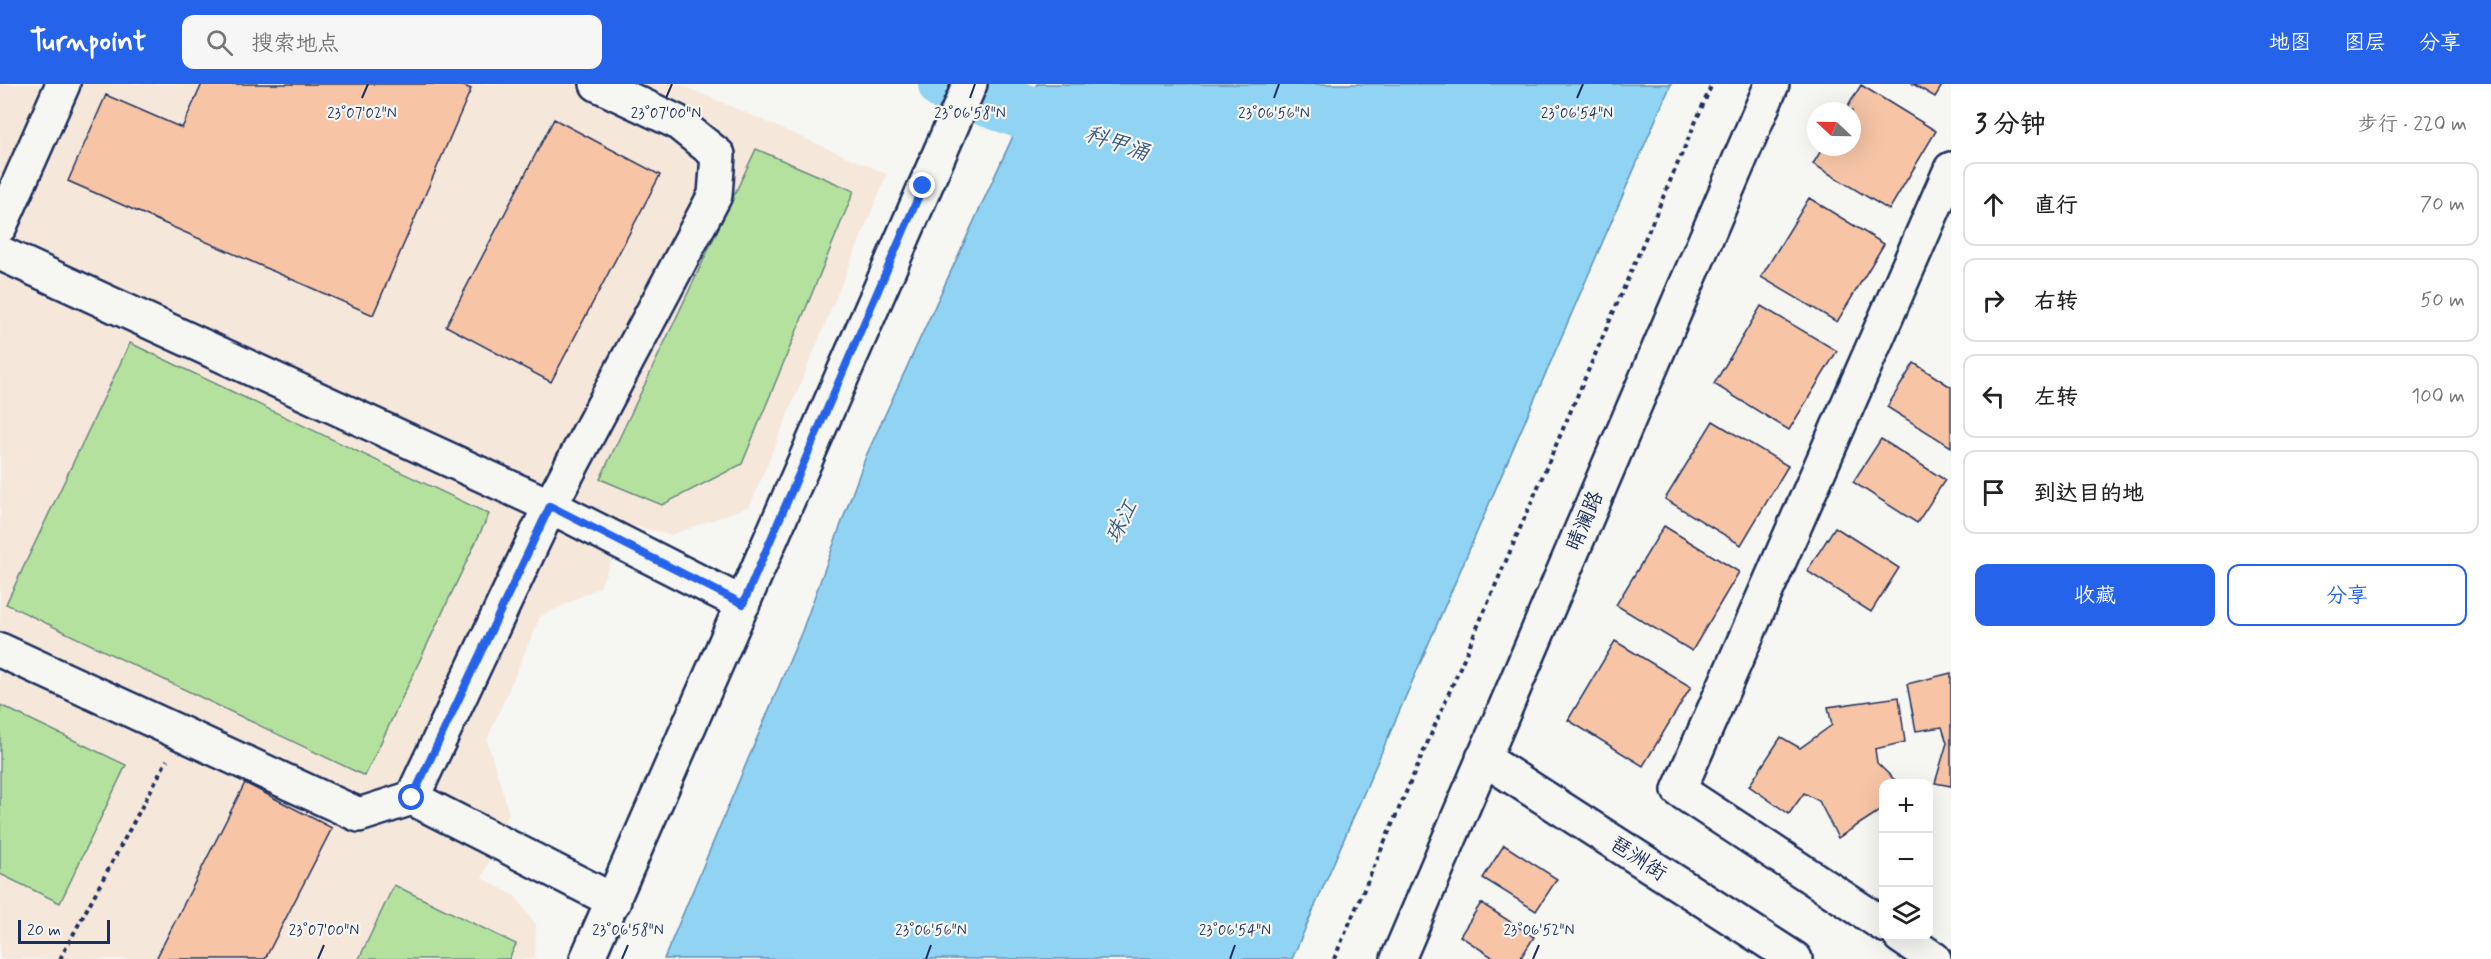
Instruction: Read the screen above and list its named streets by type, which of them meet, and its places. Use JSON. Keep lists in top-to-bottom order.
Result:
{
  "streets": {
    "street": ["晴澜路", "琶洲街"]
  },
  "crossings": [
    ["晴澜路", "琶洲街"]
  ],
  "water": ["科甲涌", "珠江"],
  "scale_bar": "20 m",
  "north": "left",
  "page": {
    "header": "Turnpoint",
    "search": "搜索地点",
    "nav": ["地图", "图层", "分享"],
    "heading": ["3 分钟", "步行 · 220 m"],
    "list": [
      ["直行", "70 m"],
      ["右转", "50 m"],
      ["左转", "100 m"],
      "到达目的地"
    ],
    "buttons": ["收藏", "分享"],
    "map_buttons": ["+", "−"],
    "scale": "20 m"
  },
  "coordinates": [
    "23°07'02\"N",
    "23°07'00\"N",
    "23°06'58\"N",
    "23°06'56\"N",
    "23°06'54\"N",
    "23°06'52\"N"
  ]
}
